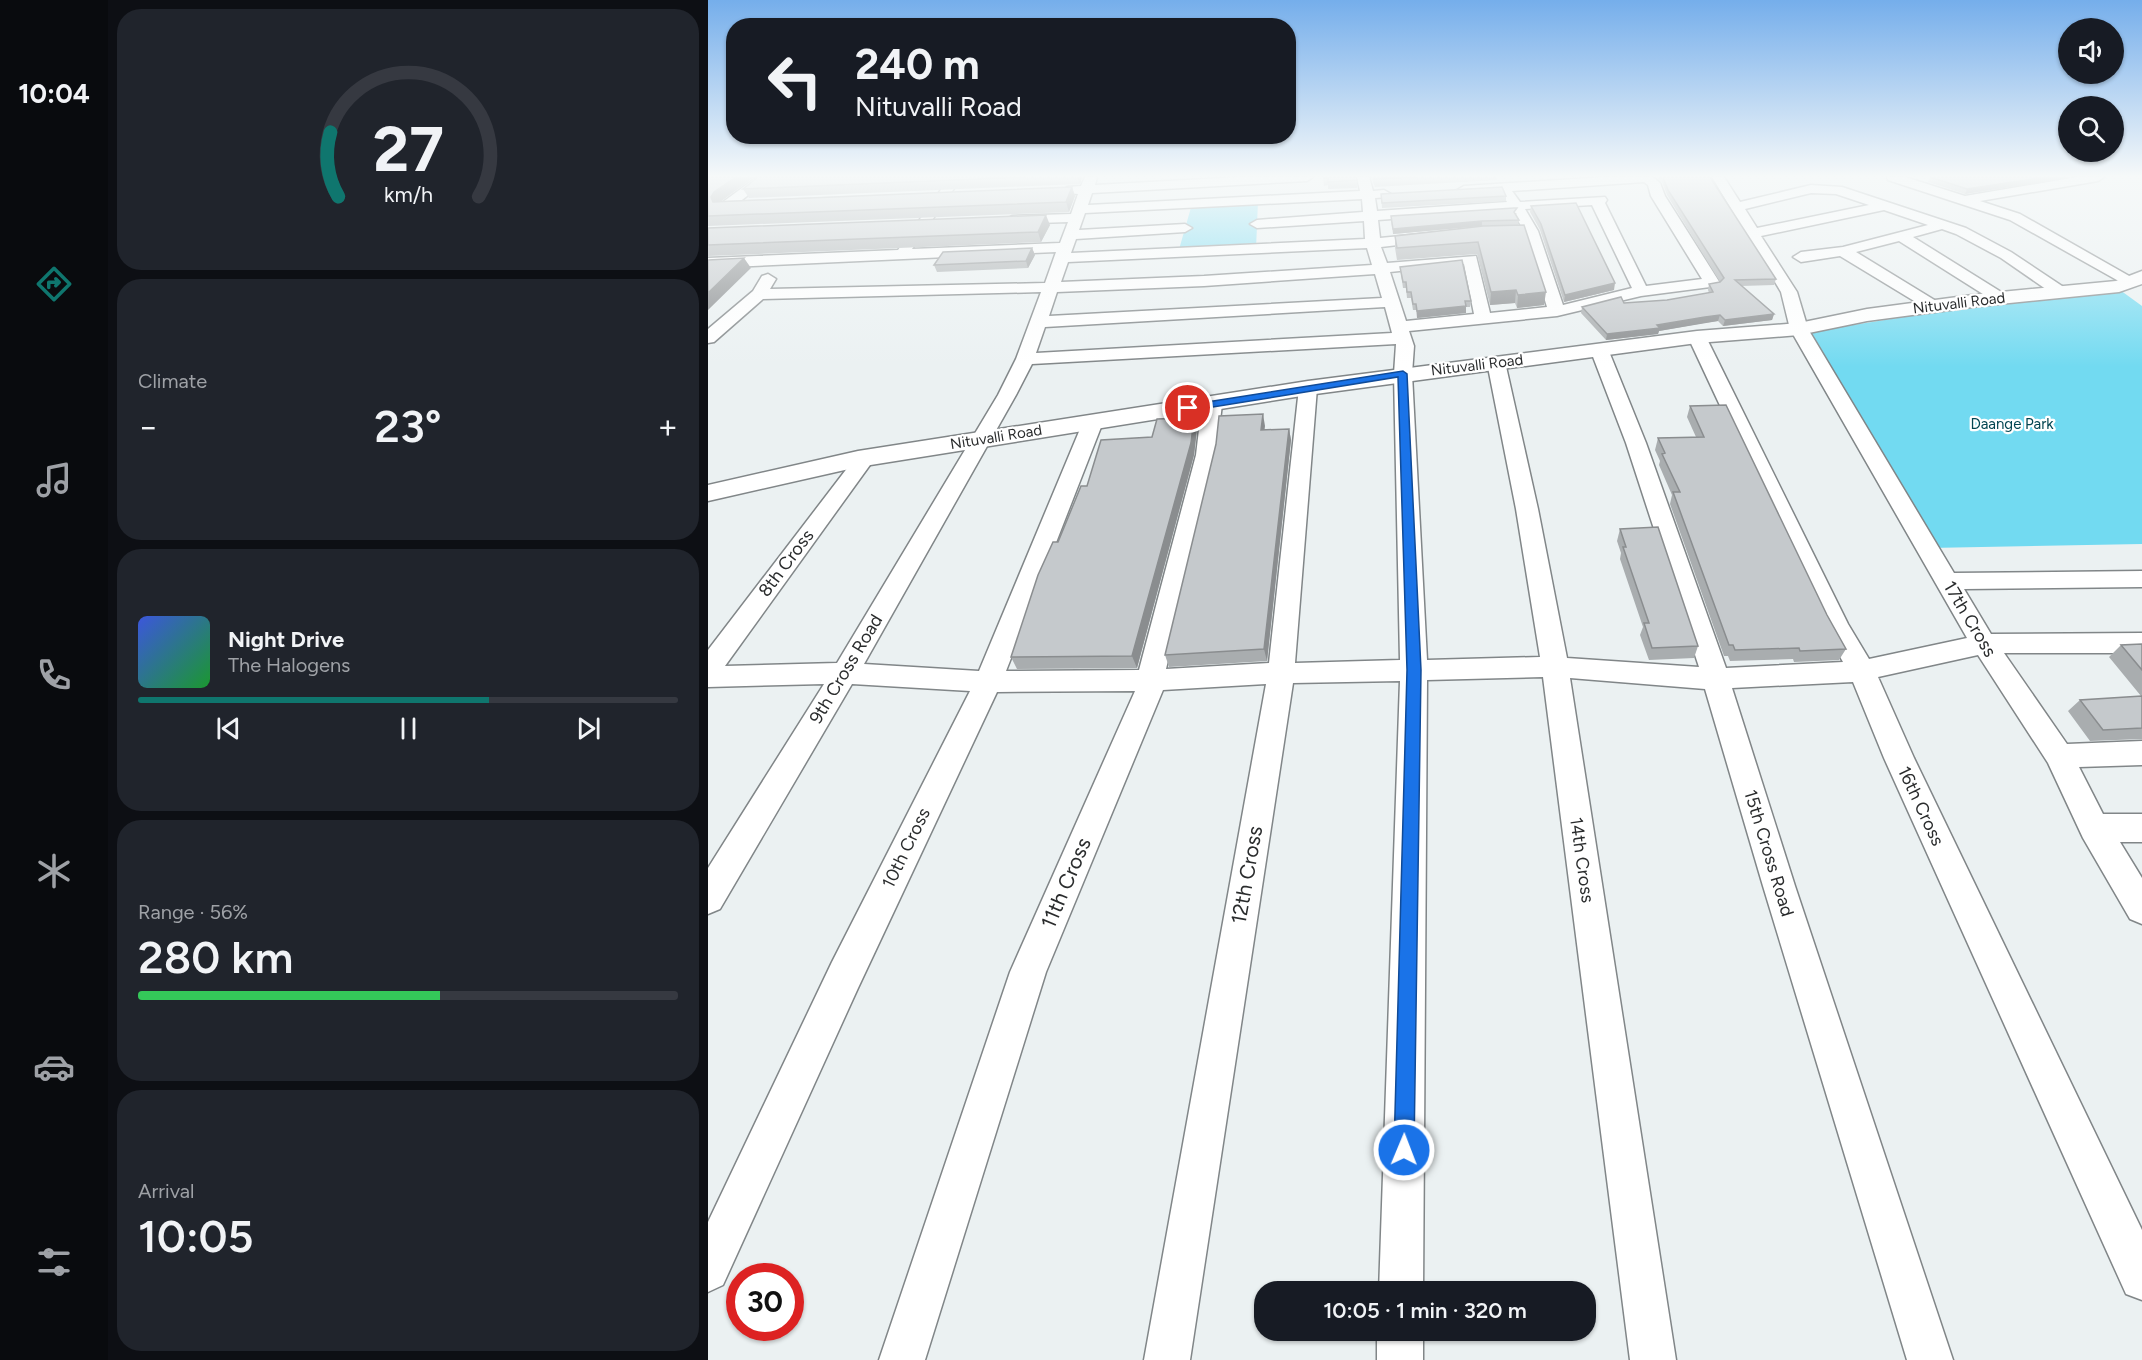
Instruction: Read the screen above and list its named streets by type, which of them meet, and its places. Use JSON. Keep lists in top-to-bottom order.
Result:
{
  "streets": {
    "street": [
      "Nituvalli Road",
      "8th Cross",
      "17th Cross",
      "9th Cross Road",
      "16th Cross",
      "10th Cross",
      "15th Cross Road",
      "14th Cross",
      "12th Cross",
      "11th Cross"
    ]
  },
  "crossings": [
    ["Nituvalli Road", "8th Cross"],
    ["Nituvalli Road", "17th Cross"],
    ["Nituvalli Road", "9th Cross Road"],
    ["Nituvalli Road", "16th Cross"],
    ["Nituvalli Road", "10th Cross"],
    ["Nituvalli Road", "15th Cross Road"],
    ["Nituvalli Road", "14th Cross"],
    ["Nituvalli Road", "12th Cross"],
    ["Nituvalli Road", "11th Cross"]
  ],
  "parks": ["Daange Park"],
  "page": {
    "tabs": "10:04",
    "turn": ["240 m", "Nituvalli Road"],
    "tile": [
      "Climate",
      ["Range · 56%", "280 km"],
      ["Arrival", "10:05"]
    ],
    "heat": ["−", "23°", "+"],
    "song": ["Night Drive", "The Halogens"],
    "limit": "30",
    "trip": "10:05 · 1 min · 320 m",
    "gauge": ["27", "km/h"]
  }
}
